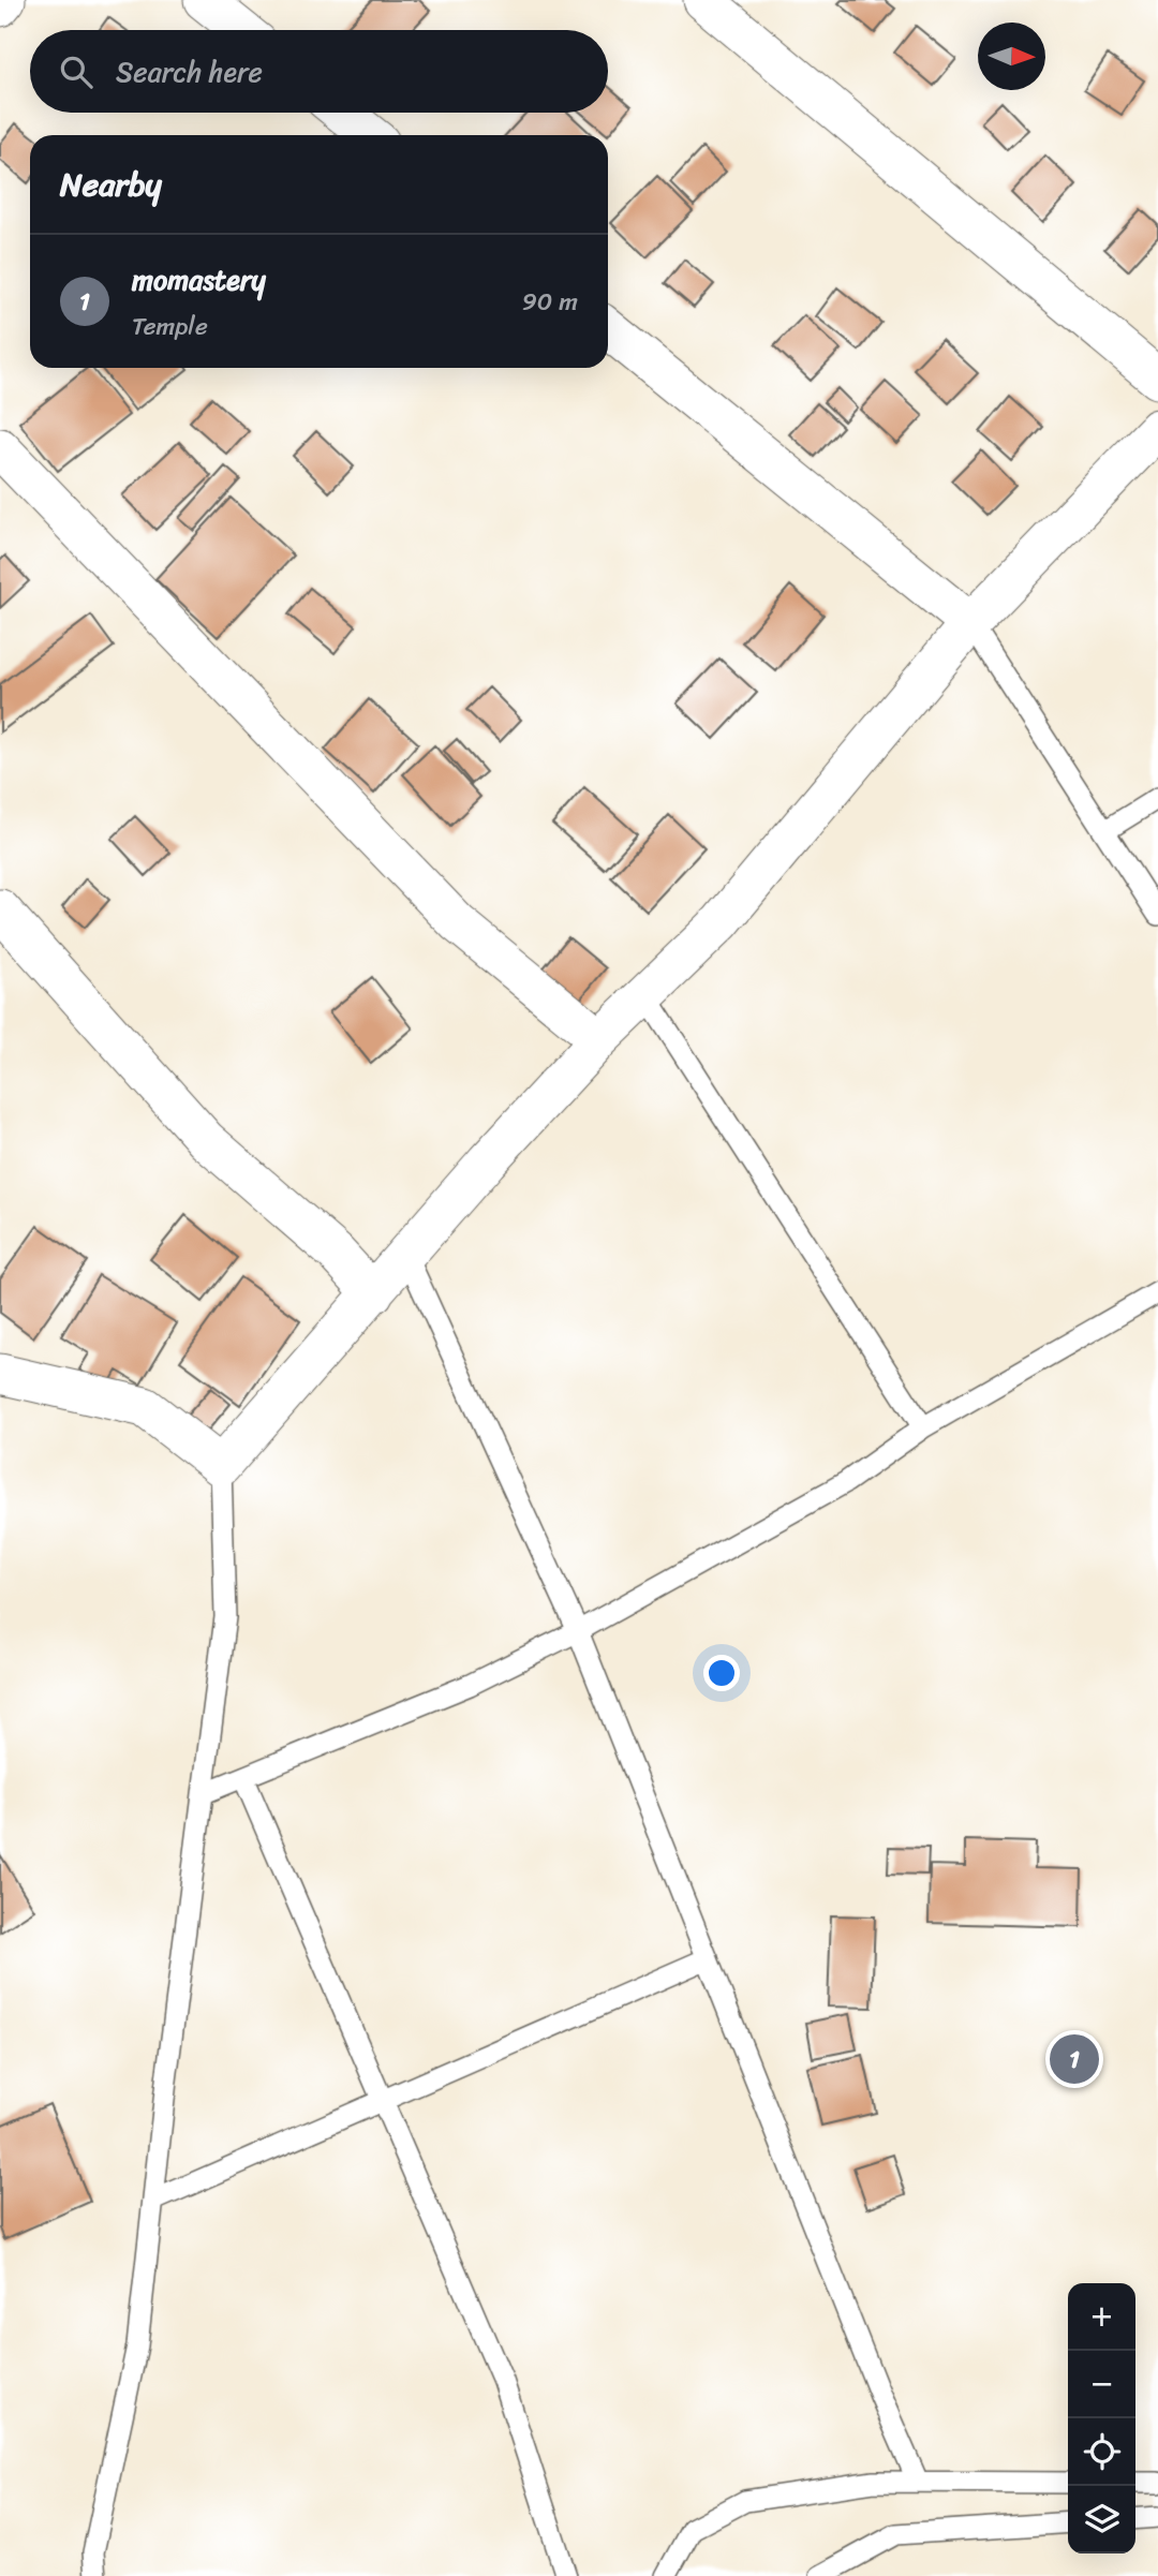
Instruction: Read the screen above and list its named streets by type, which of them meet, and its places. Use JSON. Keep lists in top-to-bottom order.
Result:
{
  "north": "right",
  "page": {
    "search": "Search here",
    "heading": "Nearby",
    "list": [
      {
        "mark": "1",
        "name": "momastery",
        "note": "Temple",
        "value": "90 m"
      }
    ],
    "pins": "1",
    "map_buttons": ["+", "−"]
  }
}
